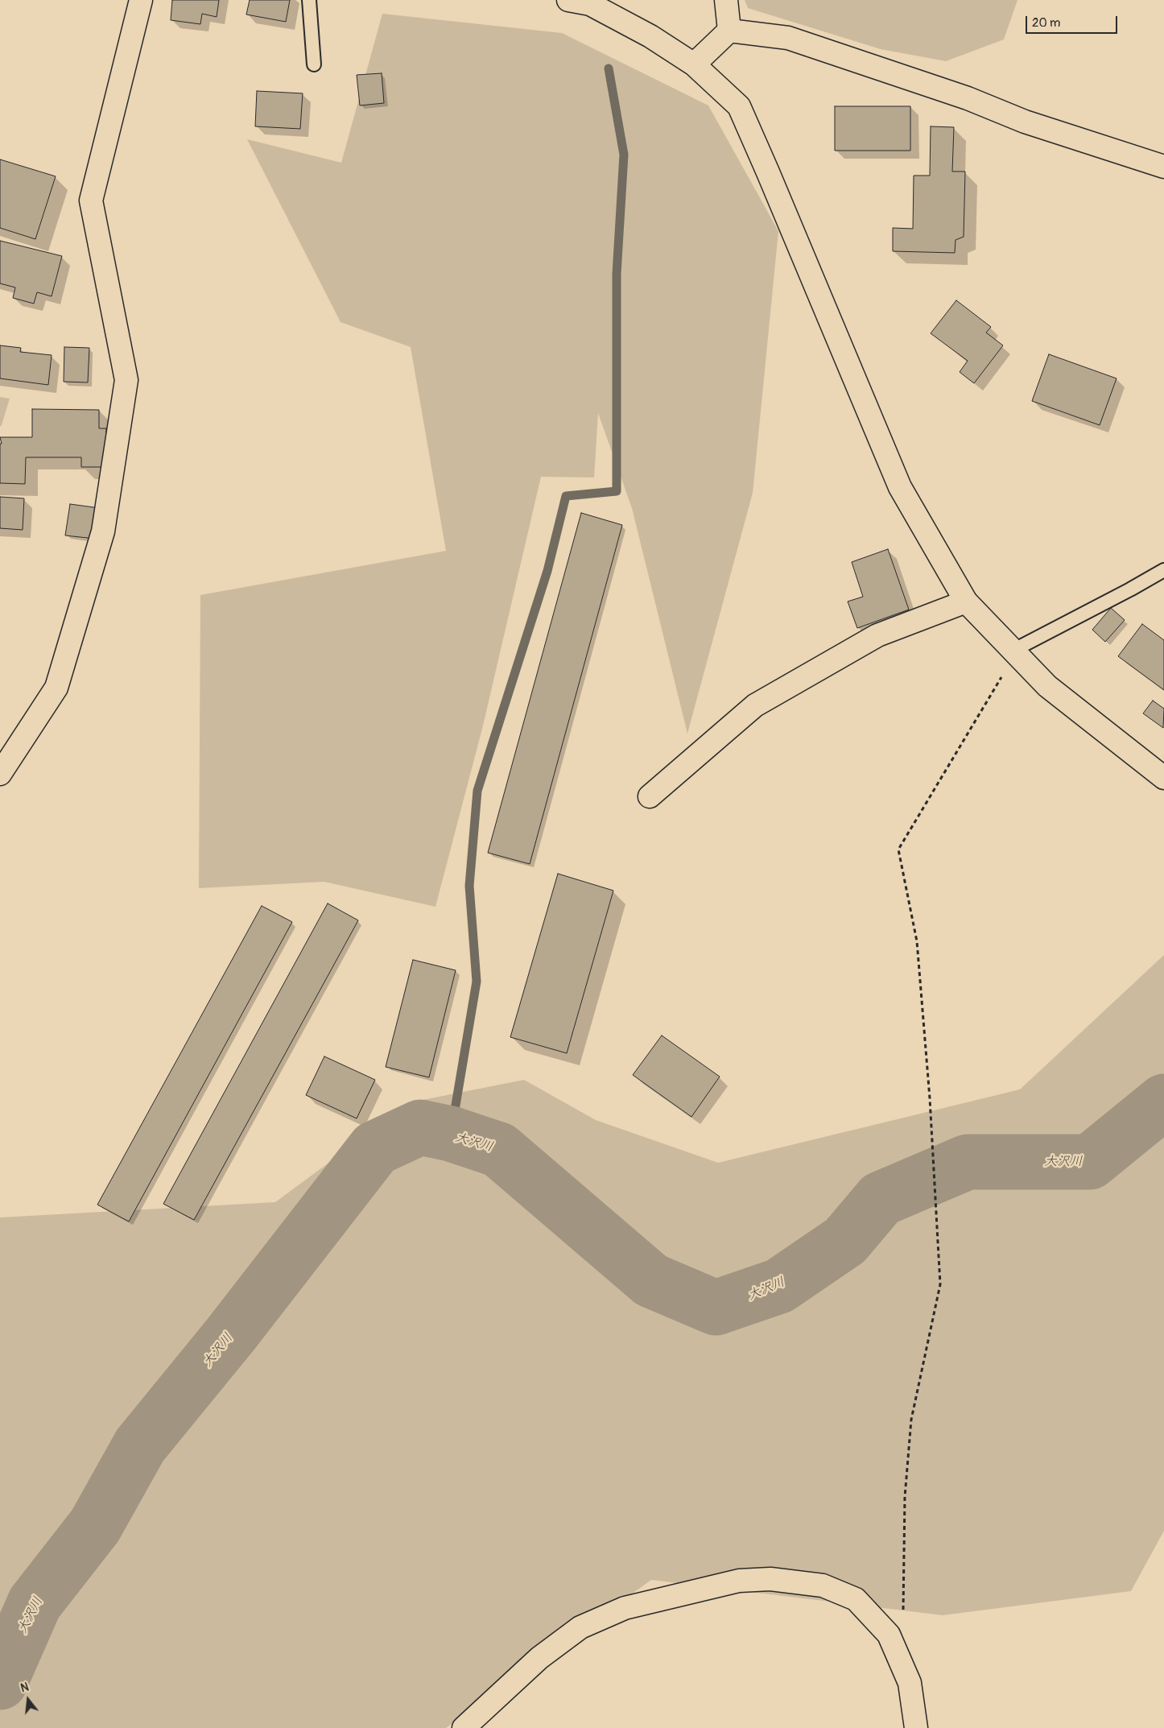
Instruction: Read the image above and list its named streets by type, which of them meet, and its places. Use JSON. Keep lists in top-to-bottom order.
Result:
{
  "water": ["大沢川"],
  "scale_bar": "20 m",
  "north": "top"
}
